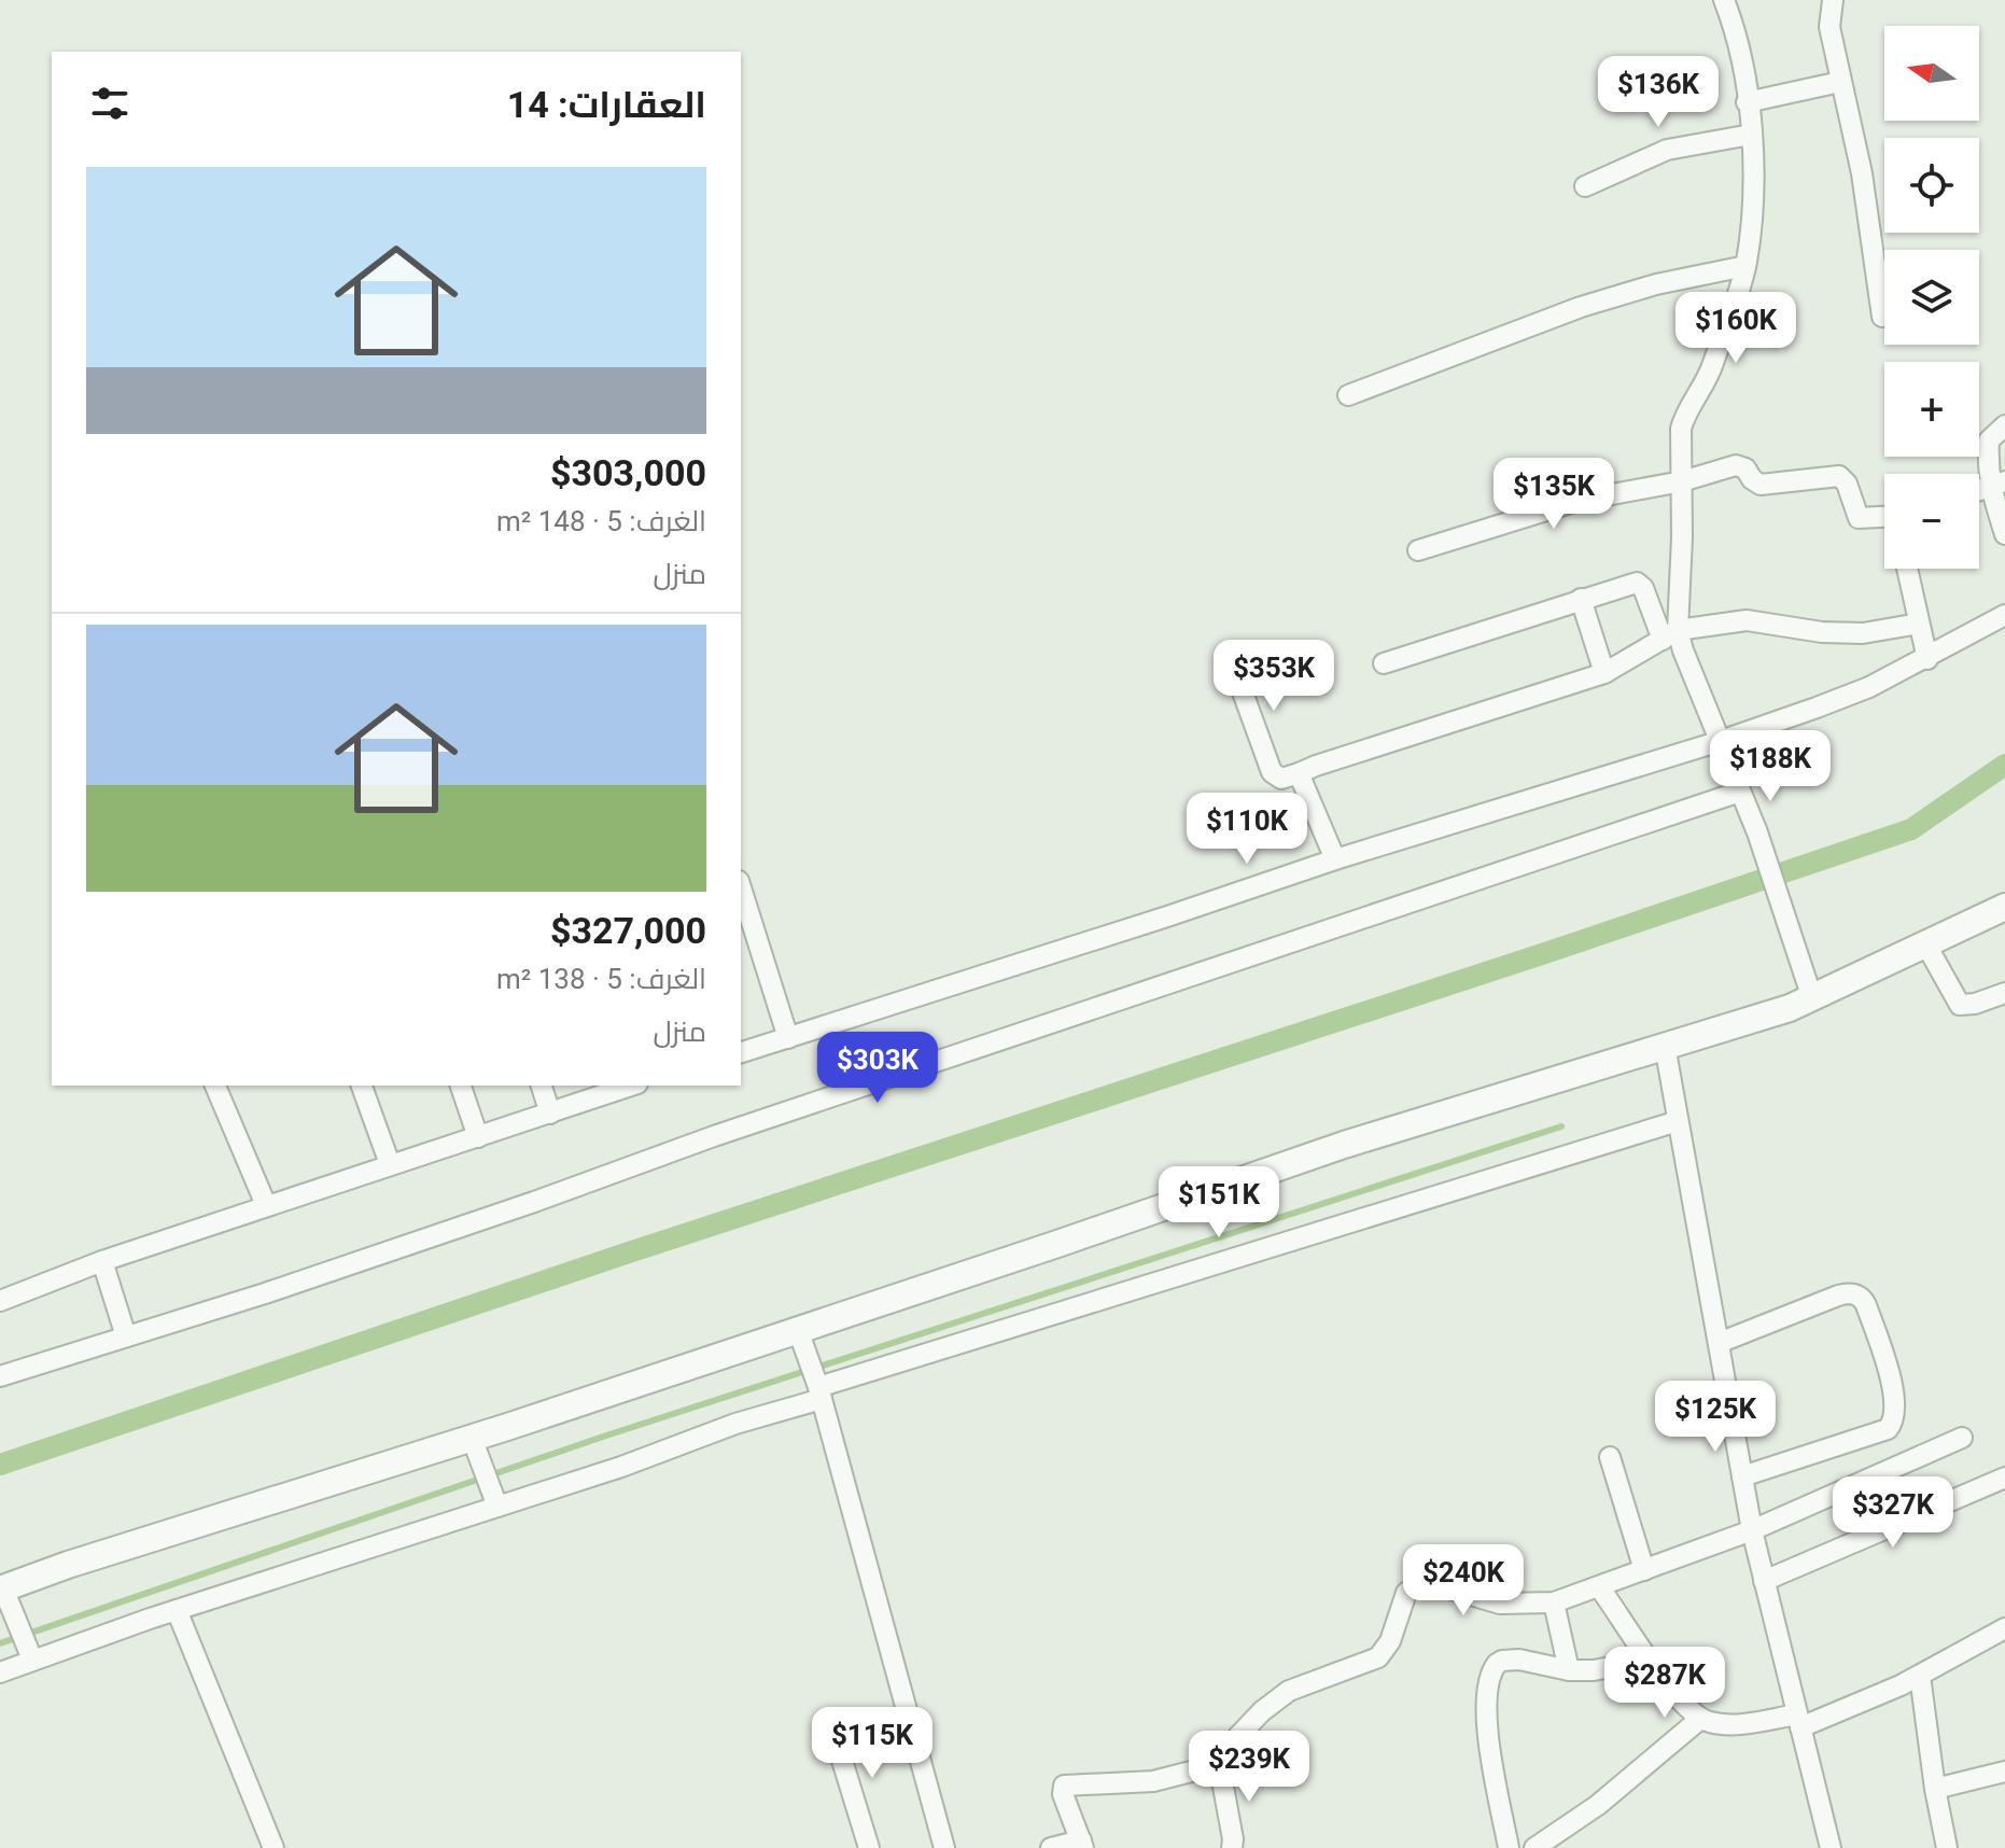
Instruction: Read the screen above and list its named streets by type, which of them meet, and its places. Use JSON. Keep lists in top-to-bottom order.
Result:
{
  "north": "left",
  "page": {
    "map_buttons": ["+", "−"],
    "heading": "العقارات: 14",
    "price": [
      "$136K",
      "$160K",
      "$135K",
      "$353K",
      "$188K",
      "$110K",
      "$303K",
      "$151K",
      "$125K",
      "$327K",
      "$240K",
      "$287K",
      "$115K",
      "$239K"
    ],
    "list": [
      {
        "name": "$303,000",
        "note": "الغرف: 5 · 148 m² · منزل"
      },
      {
        "name": "$327,000",
        "note": "الغرف: 5 · 138 m² · منزل"
      }
    ]
  }
}
